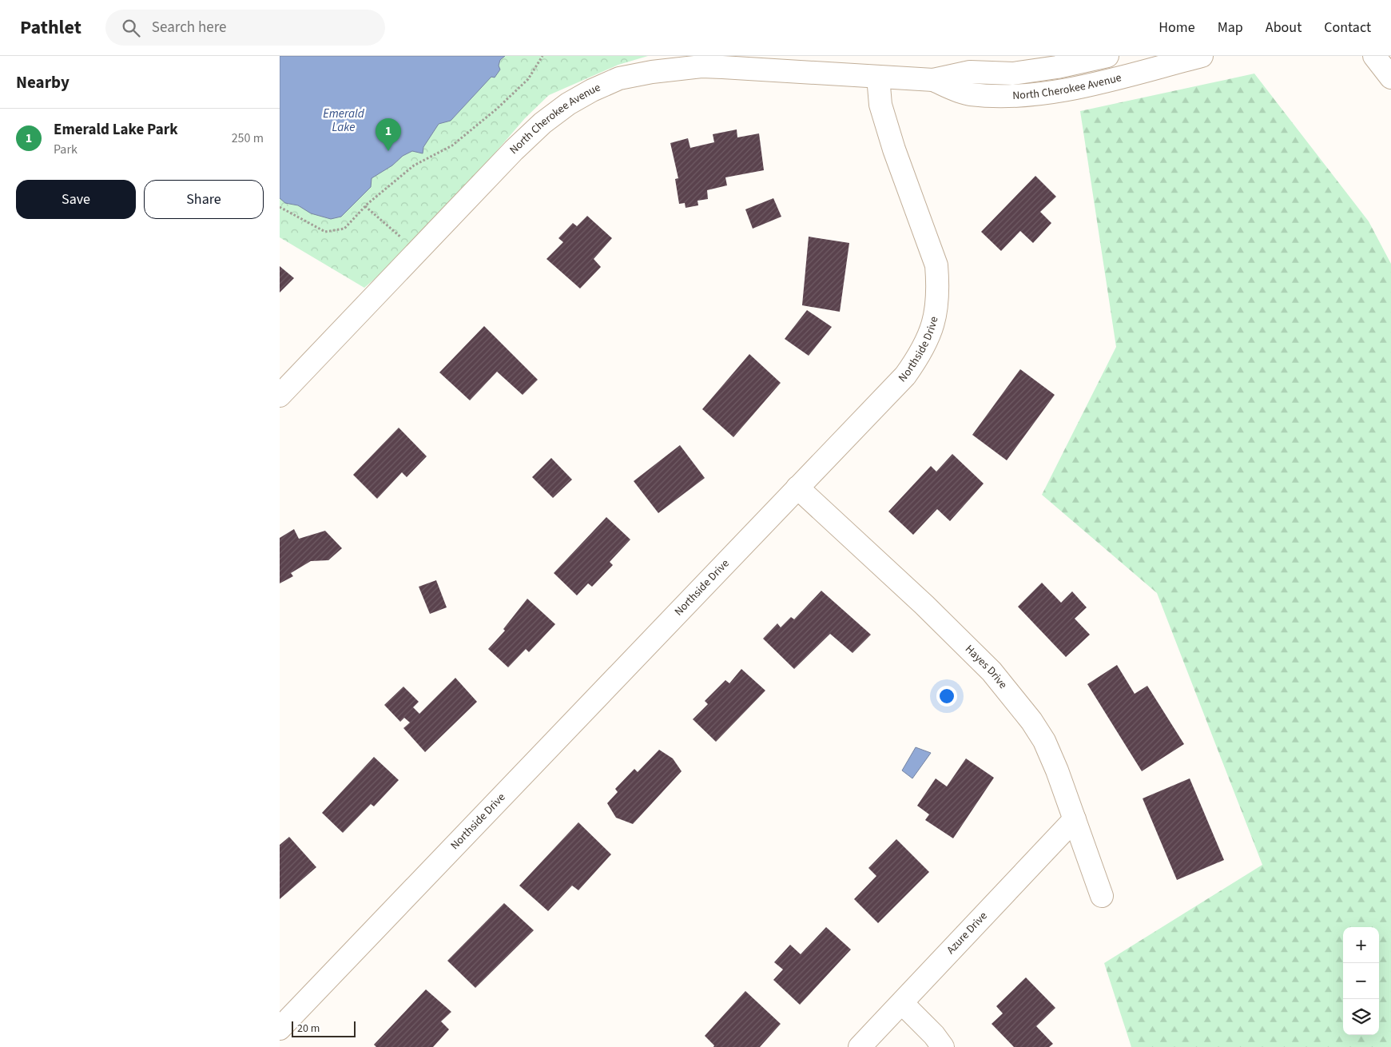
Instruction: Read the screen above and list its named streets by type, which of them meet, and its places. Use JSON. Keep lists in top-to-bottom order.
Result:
{
  "streets": {
    "main road": [
      "North Cherokee Avenue",
      "Northside Drive",
      "Hayes Drive",
      "Azure Drive"
    ]
  },
  "crossings": [
    ["North Cherokee Avenue", "Northside Drive"],
    ["Northside Drive", "Hayes Drive"],
    ["Hayes Drive", "Azure Drive"]
  ],
  "water": ["Emerald Lake"],
  "scale_bar": "20 m",
  "page": {
    "header": "Pathlet",
    "search": "Search here",
    "nav": [
      "Home",
      "Map",
      "About",
      "Contact"
    ],
    "heading": "Nearby",
    "list": [
      {
        "mark": "1",
        "name": "Emerald Lake Park",
        "note": "Park",
        "value": "250 m"
      }
    ],
    "pins": "1",
    "buttons": ["Save", "Share"],
    "map_buttons": ["+", "−"],
    "scale": "20 m"
  }
}
